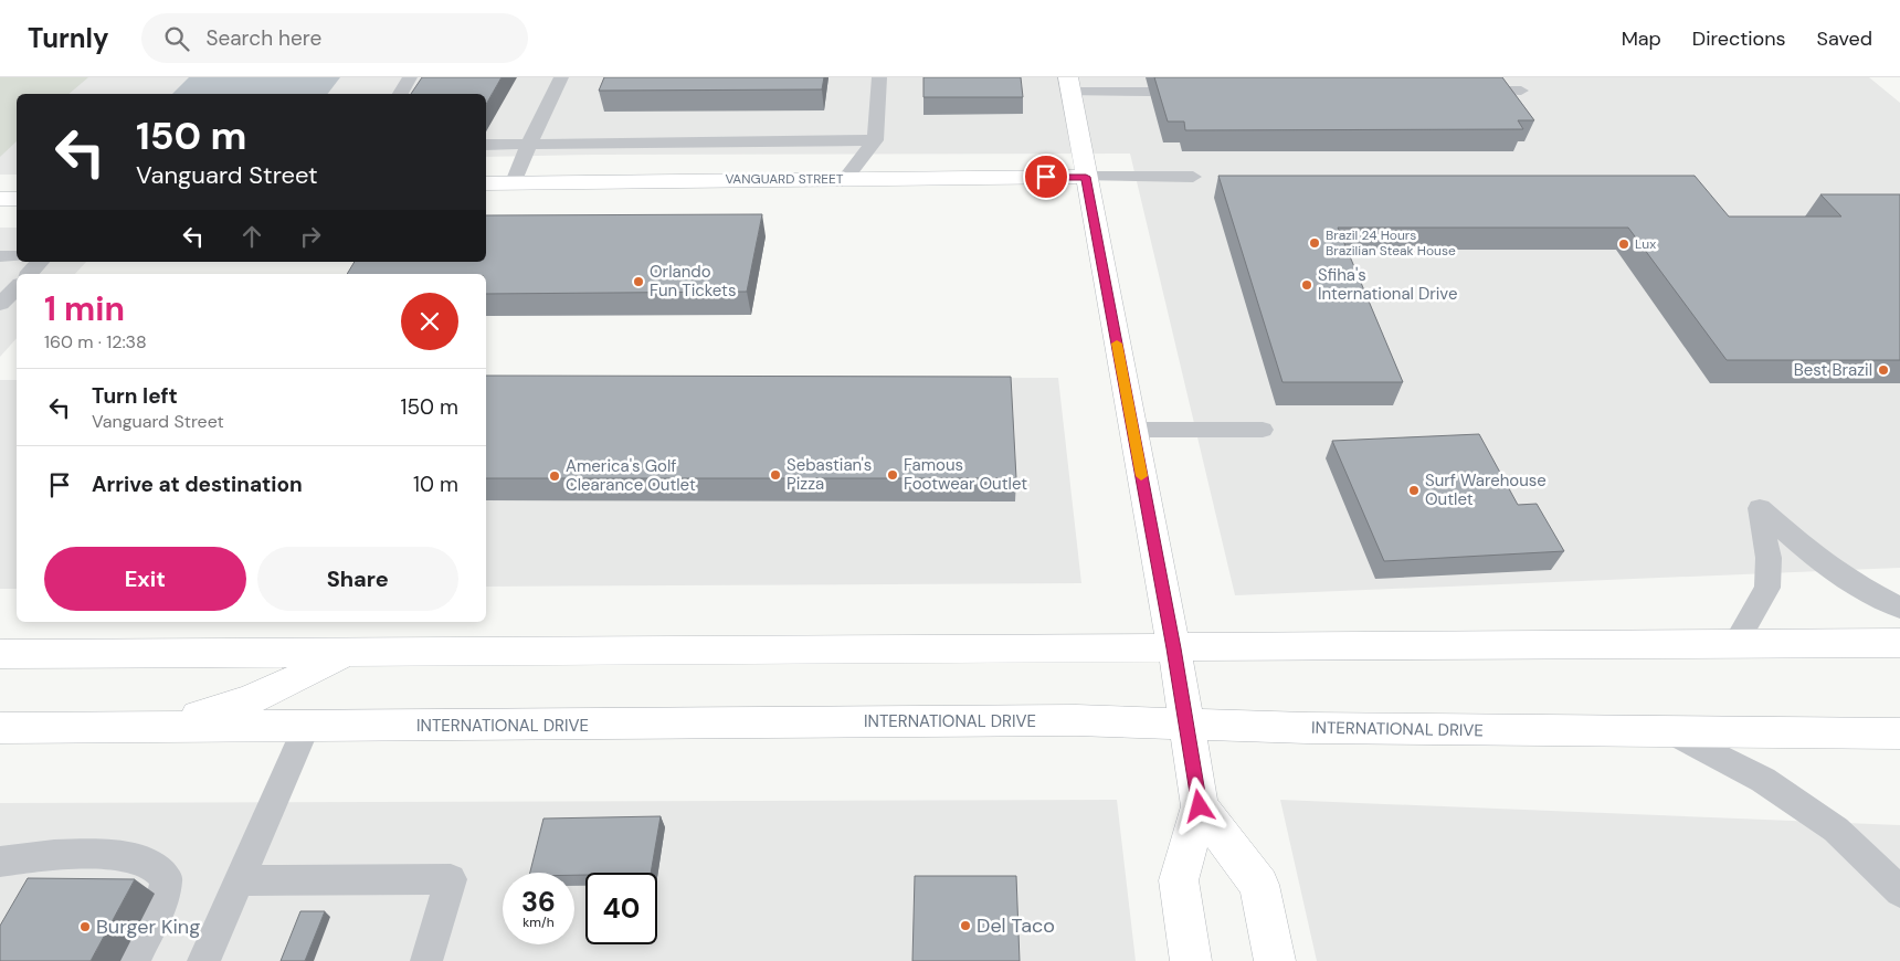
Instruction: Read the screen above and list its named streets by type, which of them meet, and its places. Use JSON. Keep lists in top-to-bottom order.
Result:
{
  "streets": {
    "street": ["VANGUARD STREET", "INTERNATIONAL DRIVE"]
  },
  "places": [
    "Brazil 24 Hours Brazilian Steak House",
    "Lux",
    "Orlando Fun Tickets",
    "Sfiha's International Drive",
    "Best Brazil",
    "Sebastian's Pizza",
    "Famous Footwear Outlet",
    "America's Golf Clearance Outlet",
    "Surf Warehouse Outlet",
    "Del Taco",
    "Burger King"
  ],
  "page": {
    "header": "Turnly",
    "search": "Search here",
    "nav": ["Map", "Directions", "Saved"],
    "turn": ["150 m", "Vanguard Street"],
    "heading": ["1 min", "160 m · 12:38"],
    "list": [
      {
        "name": "Turn left",
        "note": "Vanguard Street",
        "value": "150 m"
      },
      {
        "name": "Arrive at destination",
        "value": "10 m"
      }
    ],
    "buttons": ["Exit", "Share"],
    "speed": "36 km/h",
    "limit": "40"
  }
}
